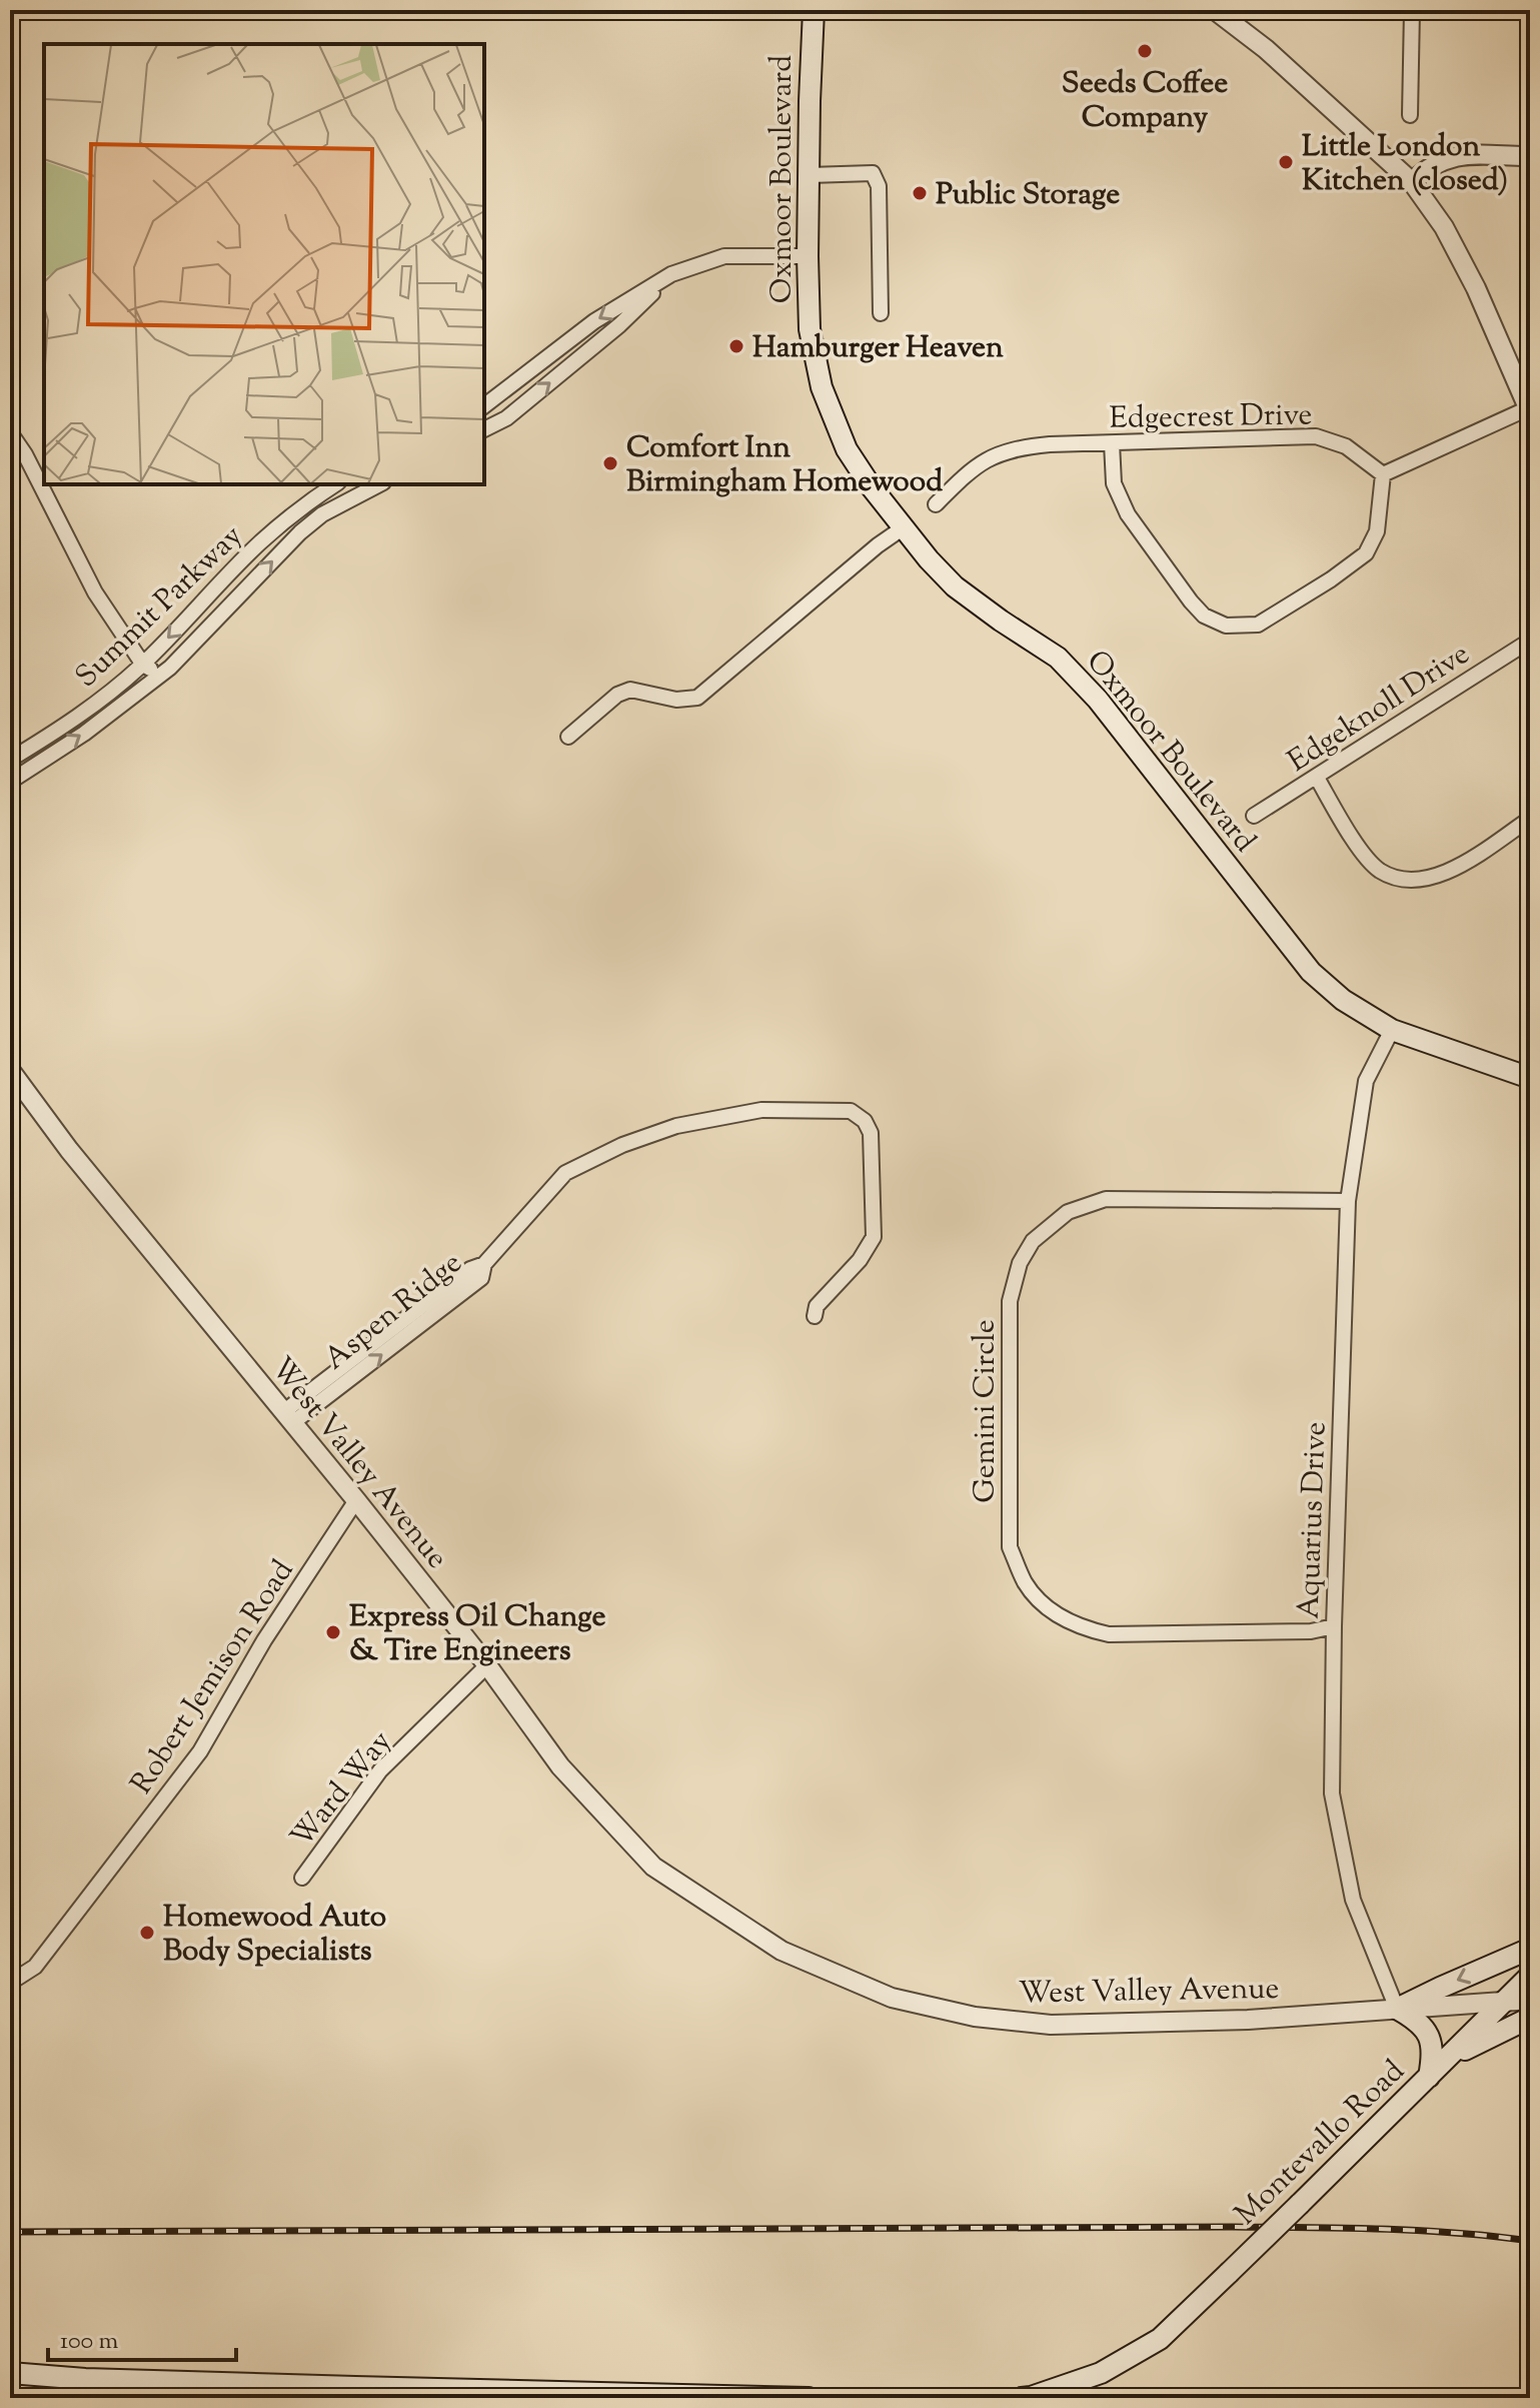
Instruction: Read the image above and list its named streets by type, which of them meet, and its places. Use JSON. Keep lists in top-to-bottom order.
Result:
{
  "streets": {
    "main road": ["Oxmoor Boulevard", "Montevallo Road"],
    "street": [
      "Edgecrest Drive",
      "Summit Parkway",
      "Edgeknoll Drive",
      "Aspen Ridge",
      "Gemini Circle",
      "West Valley Avenue",
      "Aquarius Drive",
      "Robert Jemison Road",
      "Ward Way"
    ]
  },
  "crossings": [
    ["Oxmoor Boulevard", "Aquarius Drive"],
    ["Aspen Ridge", "West Valley Avenue"],
    ["Gemini Circle", "Aquarius Drive"],
    ["West Valley Avenue", "Aquarius Drive"],
    ["West Valley Avenue", "Robert Jemison Road"],
    ["West Valley Avenue", "Ward Way"],
    ["West Valley Avenue", "Montevallo Road"]
  ],
  "places": [
    "Seeds Coffee Company",
    "Little London Kitchen (closed)",
    "Public Storage",
    "Hamburger Heaven",
    "Comfort Inn Birmingham Homewood",
    "Express Oil Change & Tire Engineers",
    "Homewood Auto Body Specialists"
  ],
  "scale_bar": "100 m"
}
